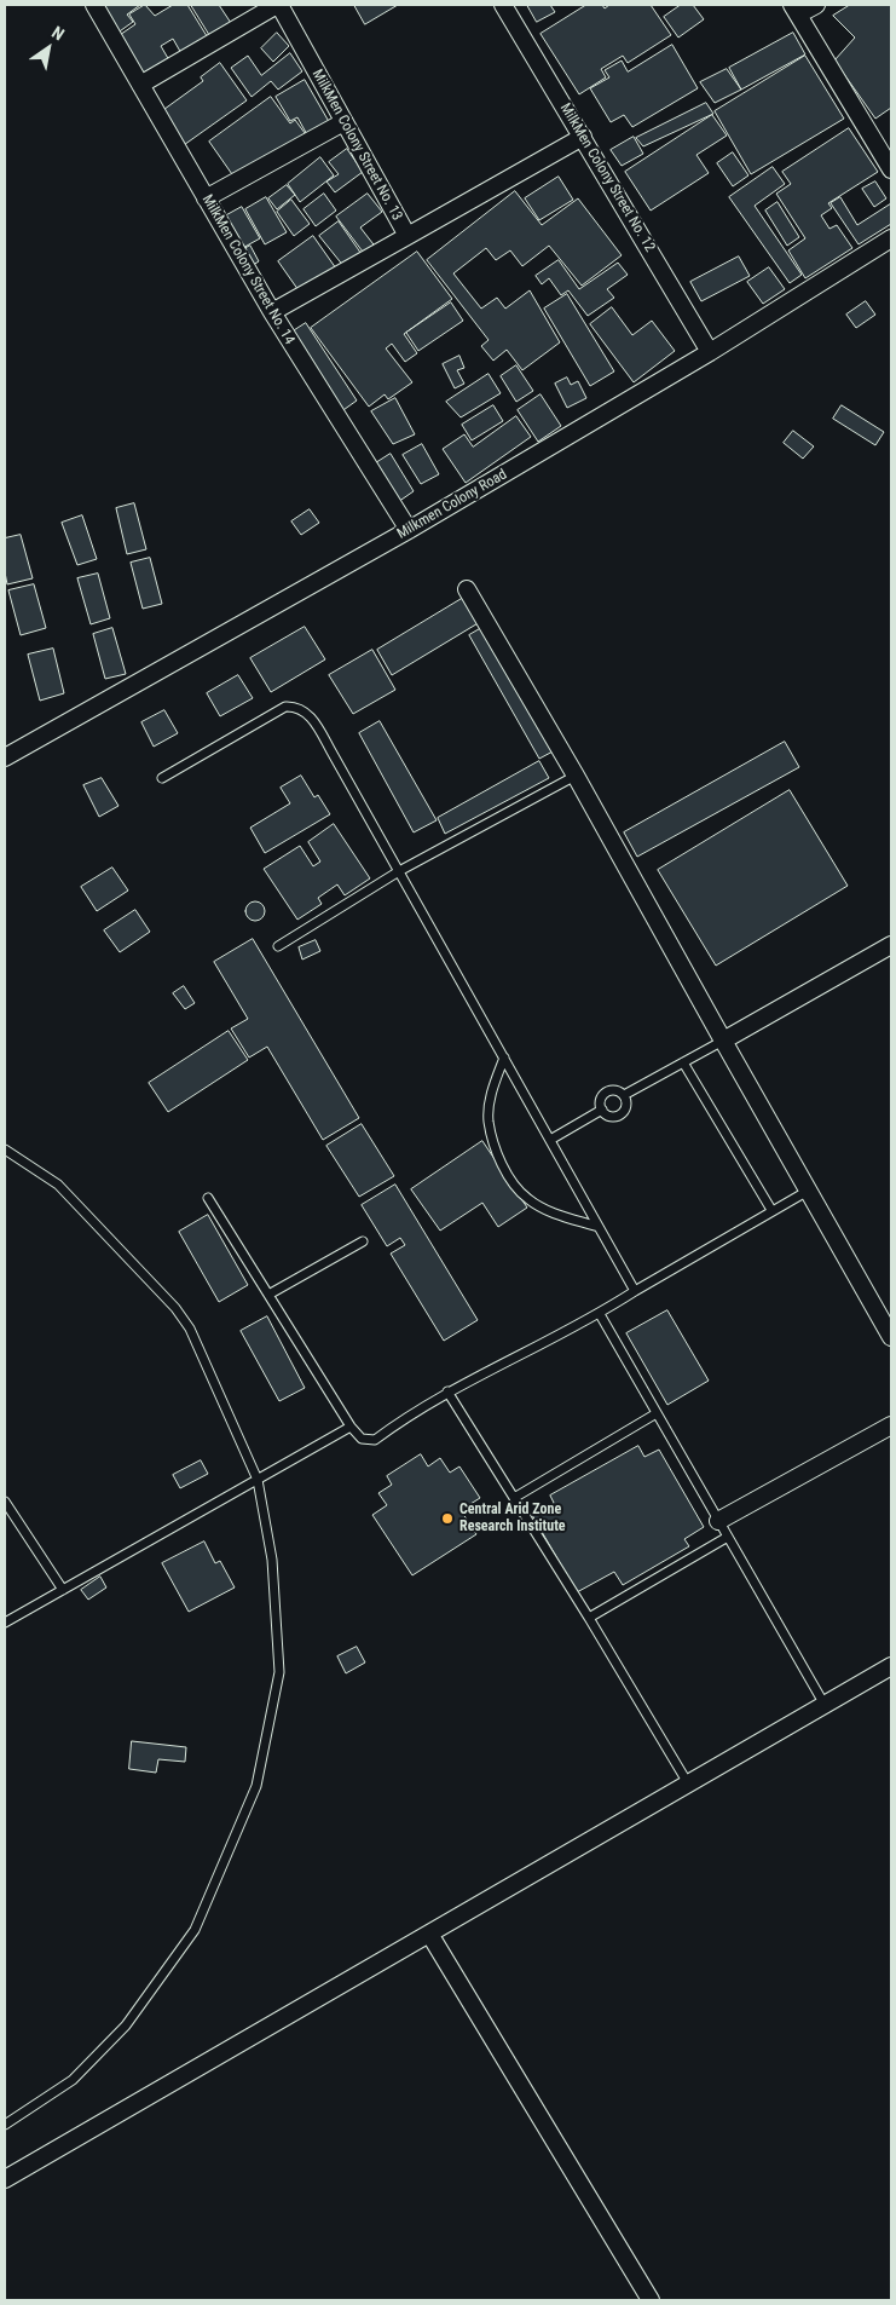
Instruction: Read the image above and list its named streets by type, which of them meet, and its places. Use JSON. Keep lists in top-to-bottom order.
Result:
{
  "streets": {
    "street": [
      "MilkMen Colony Street No. 13",
      "MilkMen Colony Street No. 12",
      "MilkMen Colony Street No. 14",
      "Milkmen Colony Road"
    ]
  },
  "crossings": [
    ["MilkMen Colony Street No. 13", "MilkMen Colony Street No. 12"],
    ["MilkMen Colony Street No. 12", "Milkmen Colony Road"],
    ["MilkMen Colony Street No. 14", "Milkmen Colony Road"]
  ],
  "places": ["Central Arid Zone Research Institute"],
  "north": "top right"
}
